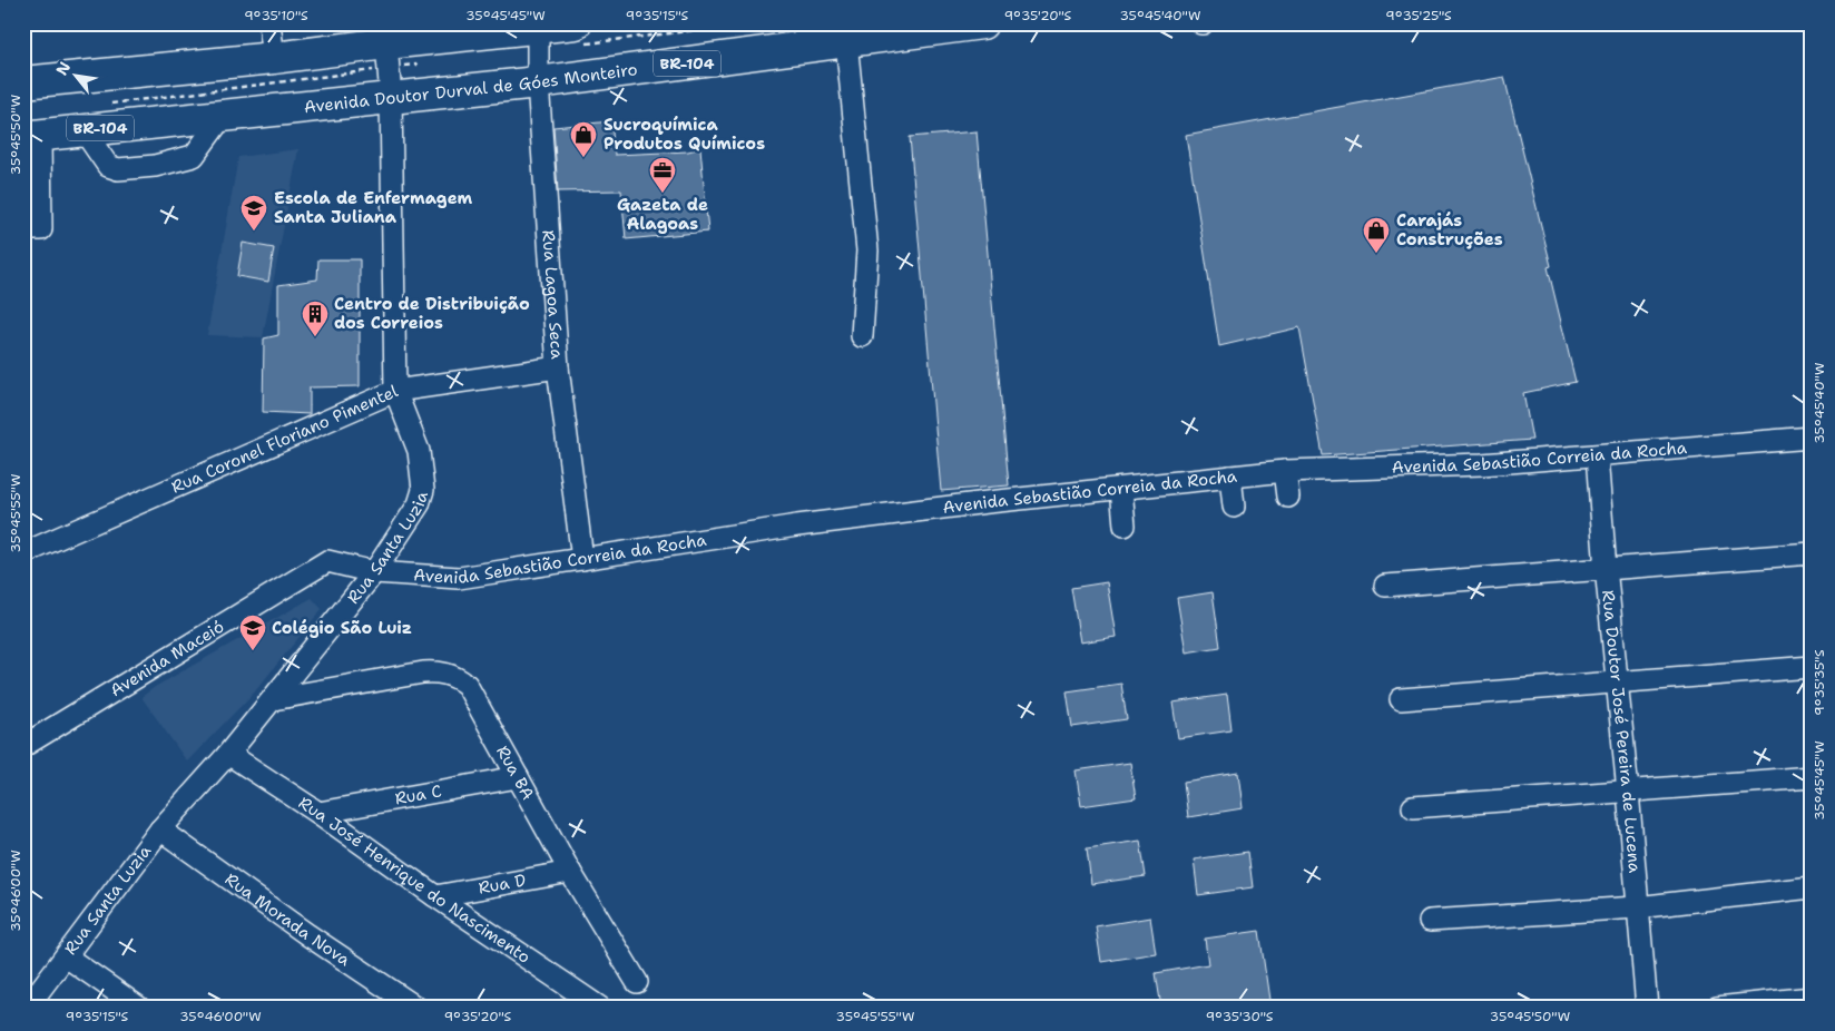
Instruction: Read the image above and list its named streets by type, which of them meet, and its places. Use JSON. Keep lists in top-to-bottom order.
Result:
{
  "streets": {
    "highway": ["BR-104", "Avenida Doutor Durval de Góes Monteiro"],
    "street": [
      "Rua Lagoa Seca",
      "Rua Coronel Floriano Pimentel",
      "Avenida Sebastião Correia da Rocha",
      "Rua Santa Luzia",
      "Avenida Maceió",
      "Rua Doutor José Pereira de Lucena",
      "Rua BA",
      "Rua C",
      "Rua José Henrique do Nascimento",
      "Rua D",
      "Rua Morada Nova"
    ]
  },
  "crossings": [
    ["Avenida Doutor Durval de Góes Monteiro", "Rua Lagoa Seca"],
    ["Avenida Doutor Durval de Góes Monteiro", "Rua Santa Luzia"],
    ["Rua Lagoa Seca", "Rua Coronel Floriano Pimentel"],
    ["Rua Lagoa Seca", "Avenida Sebastião Correia da Rocha"],
    ["Rua Coronel Floriano Pimentel", "Rua Santa Luzia"],
    ["Avenida Sebastião Correia da Rocha", "Rua Santa Luzia"],
    ["Avenida Sebastião Correia da Rocha", "Avenida Maceió"],
    ["Avenida Sebastião Correia da Rocha", "Rua Doutor José Pereira de Lucena"],
    ["Rua Santa Luzia", "Avenida Maceió"],
    ["Rua Santa Luzia", "Rua BA"],
    ["Rua Santa Luzia", "Rua José Henrique do Nascimento"],
    ["Rua Santa Luzia", "Rua Morada Nova"],
    ["Rua BA", "Rua C"],
    ["Rua BA", "Rua D"],
    ["Rua C", "Rua José Henrique do Nascimento"],
    ["Rua José Henrique do Nascimento", "Rua D"]
  ],
  "places": {
    "shop": ["Sucroquímica Produtos Químicos", "Carajás Construções"],
    "office": ["Gazeta de Alagoas"],
    "school or university": ["Escola de Enfermagem Santa Juliana", "Colégio São Luiz"],
    "building": ["Centro de Distribuição dos Correios"]
  },
  "north": "top left",
  "coordinates": [
    "9°35'10\"S",
    "35°45'45\"W",
    "9°35'15\"S",
    "9°35'20\"S",
    "35°45'40\"W",
    "9°35'25\"S",
    "35°45'50\"W",
    "35°45'55\"W",
    "9°35'35\"S",
    "35°46'00\"W",
    "9°35'30\"S"
  ]
}
